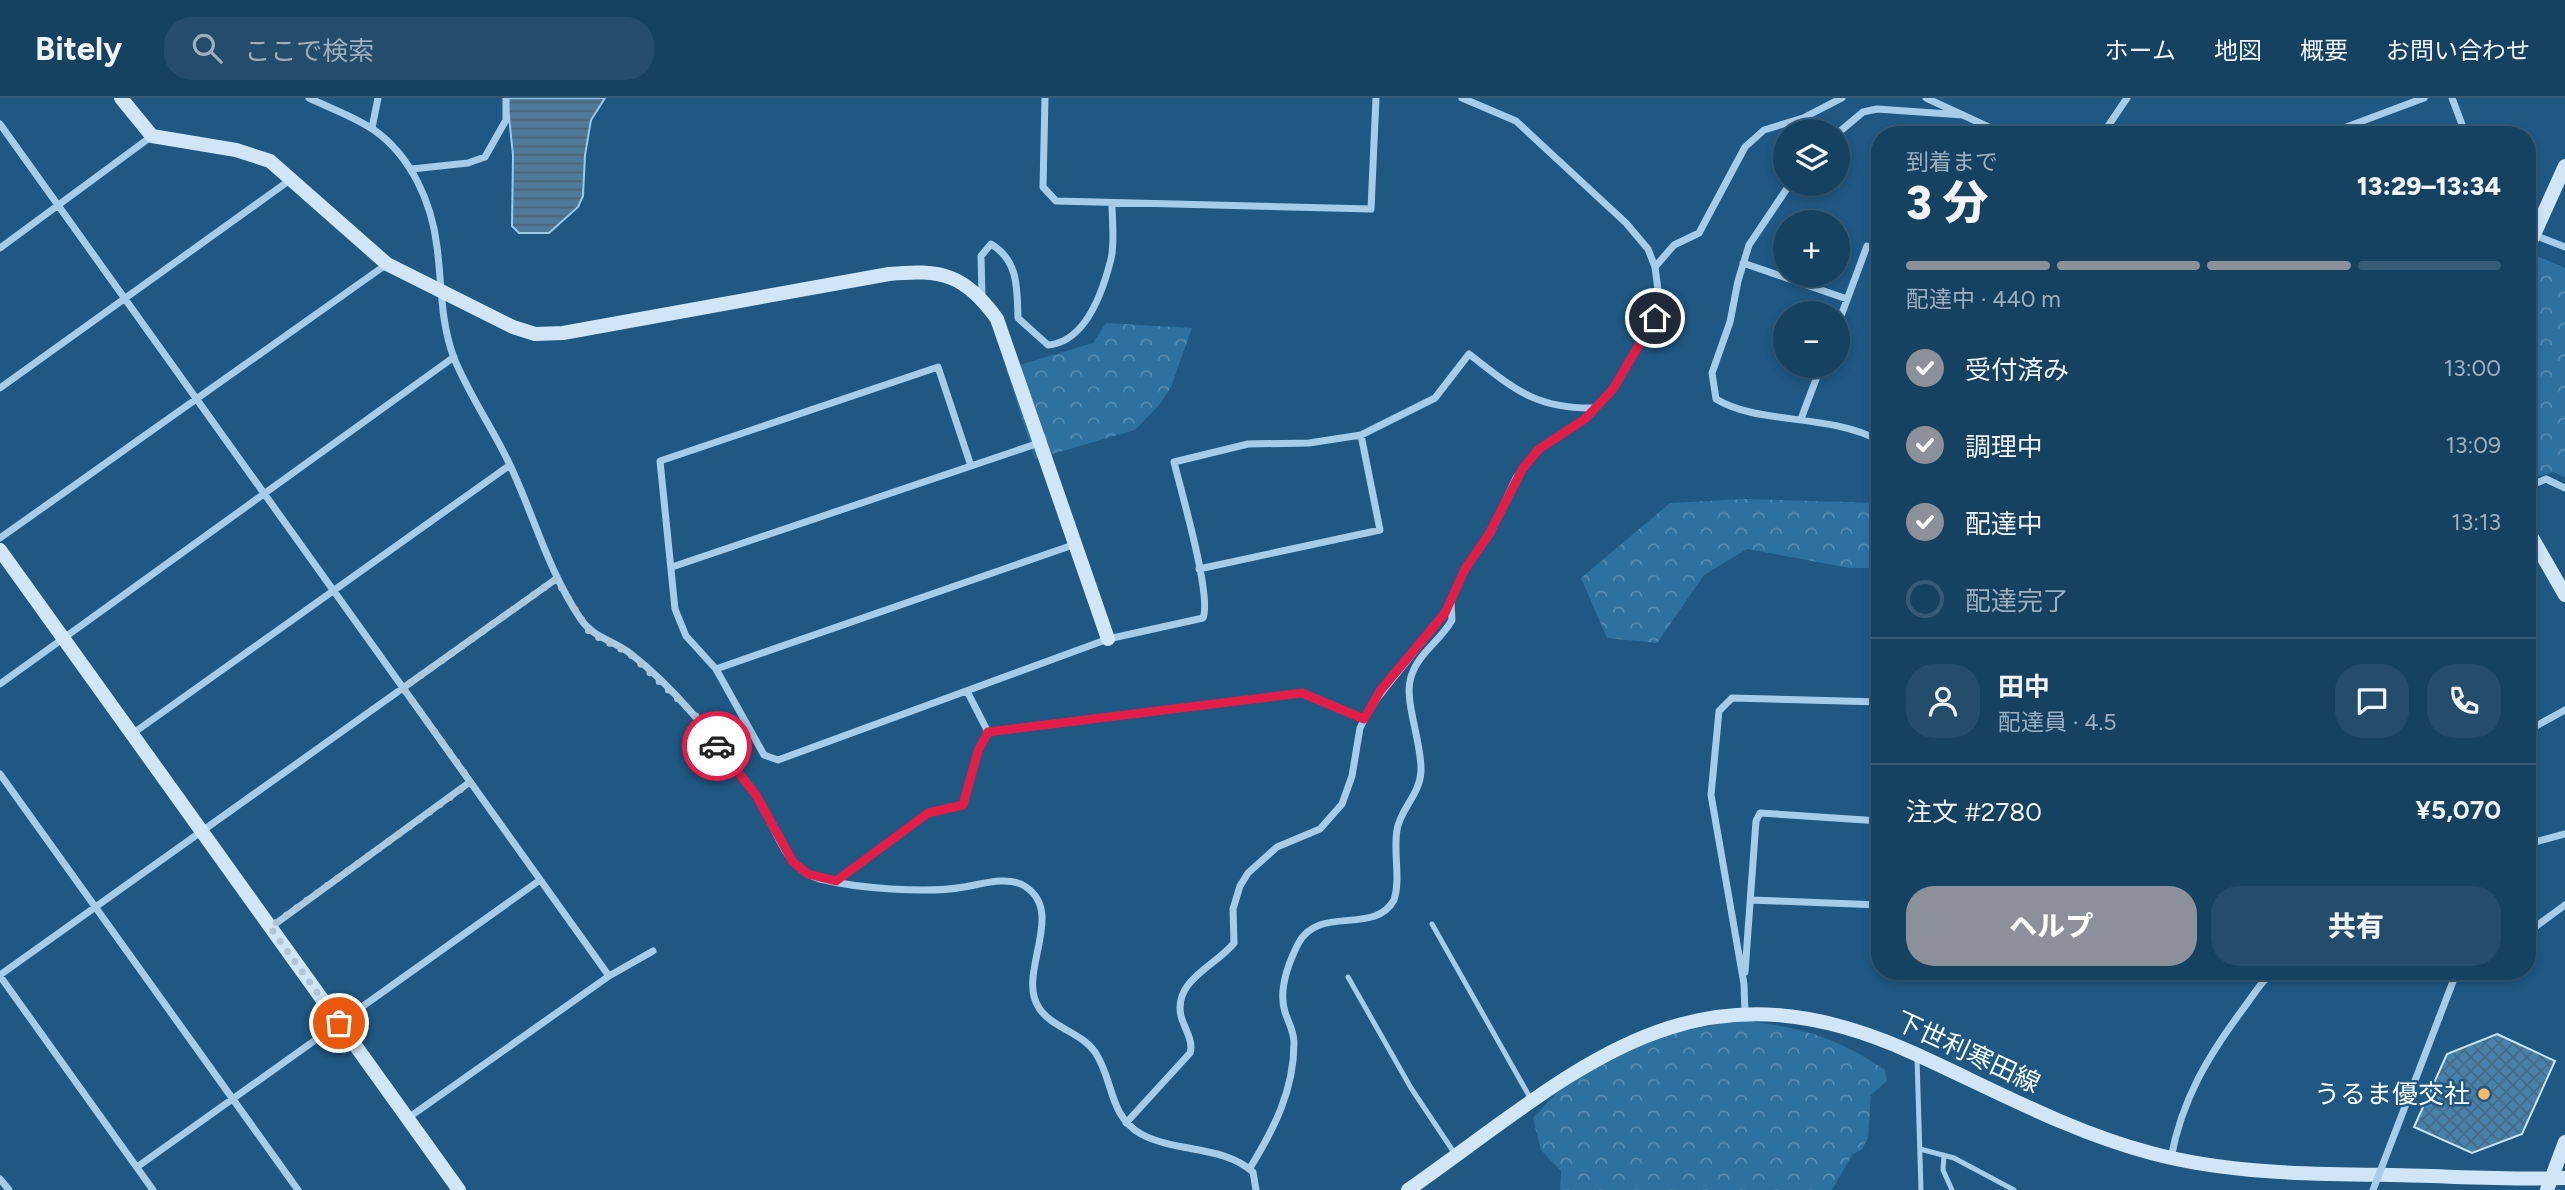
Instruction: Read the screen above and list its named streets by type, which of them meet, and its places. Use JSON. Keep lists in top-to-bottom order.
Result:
{
  "streets": {
    "street": ["下世利寒田線"]
  },
  "places": ["うるま優交社"],
  "page": {
    "header": "Bitely",
    "search": "ここで検索",
    "nav": [
      "ホーム",
      "地図",
      "概要",
      "お問い合わせ"
    ],
    "map_buttons": ["+", "−"],
    "heading": ["3 分", "到着まで", "13:29–13:34"],
    "panel": [
      "田中",
      "配達員 · 4.5",
      "注文 #2780",
      "¥5,070"
    ],
    "bar": "配達中 · 440 m",
    "list": [
      ["受付済み", "13:00"],
      ["調理中", "13:09"],
      ["配達中", "13:13"],
      "配達完了"
    ],
    "buttons": ["ヘルプ", "共有"]
  }
}
